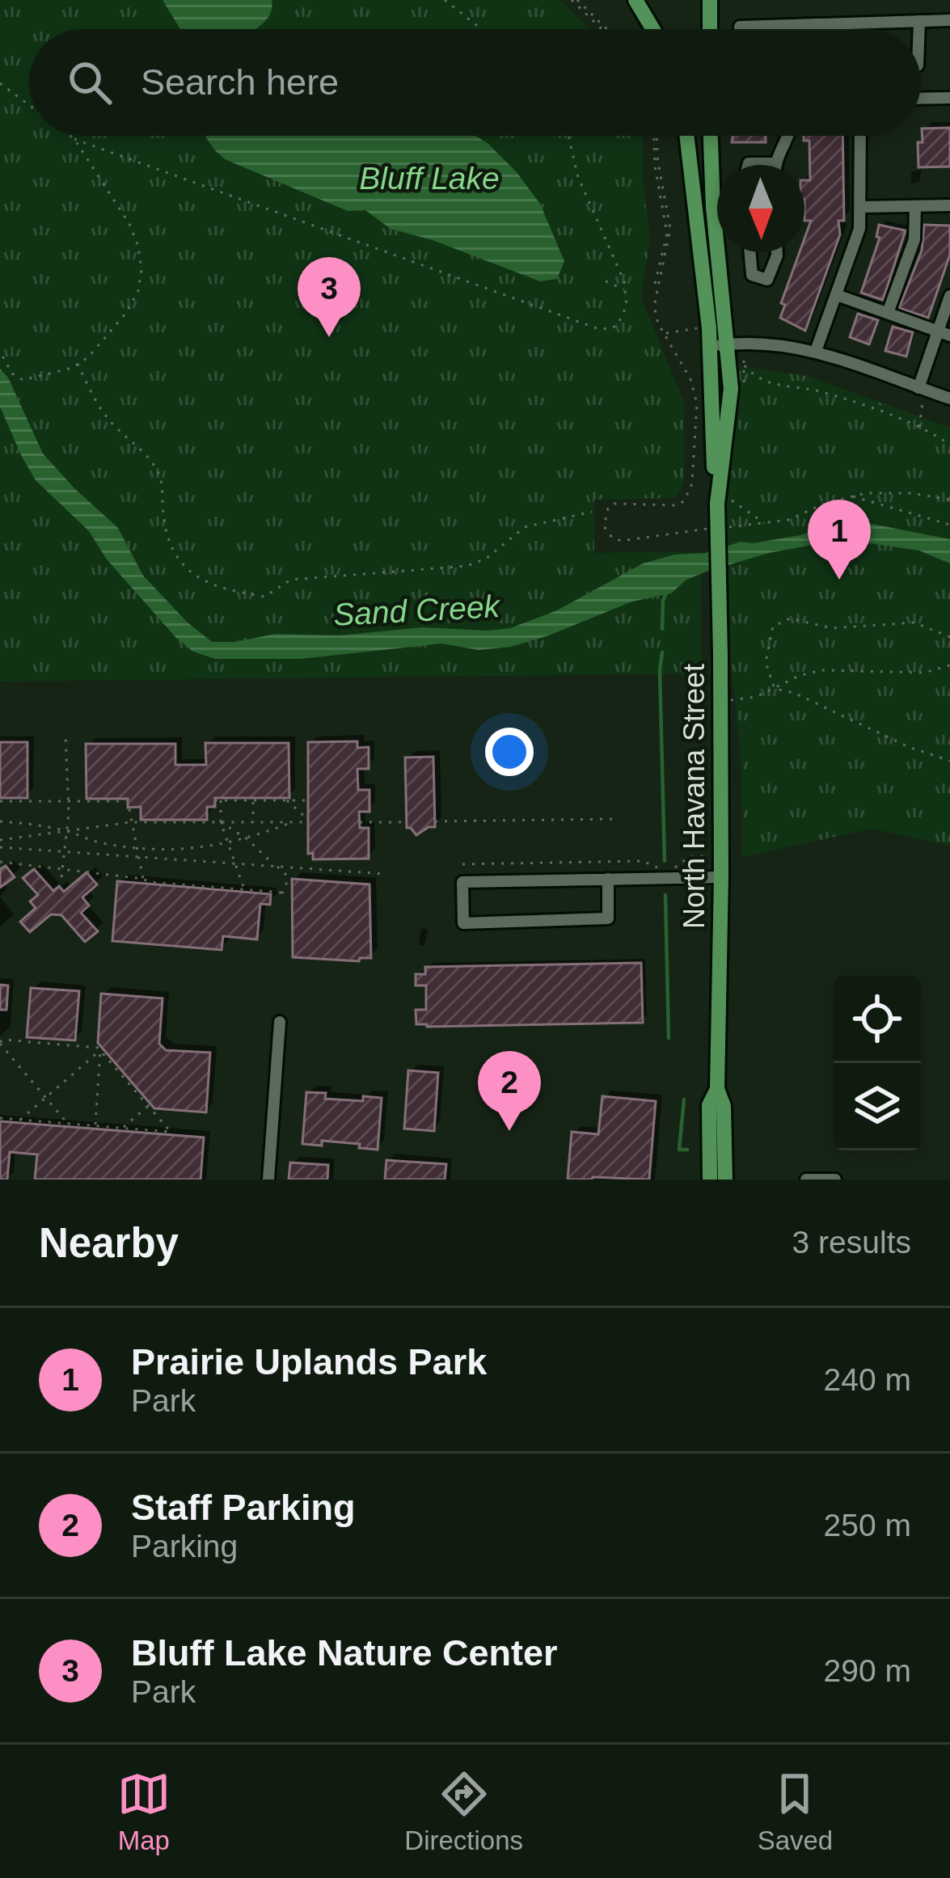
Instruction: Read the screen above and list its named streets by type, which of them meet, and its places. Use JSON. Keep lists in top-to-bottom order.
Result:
{
  "streets": {
    "main road": ["North Havana Street"]
  },
  "water": ["Bluff Lake", "Sand Creek"],
  "north": "bottom",
  "page": {
    "search": "Search here",
    "pins": ["3", "1", "2"],
    "heading": ["Nearby", "3 results"],
    "list": [
      {
        "mark": "1",
        "name": "Prairie Uplands Park",
        "note": "Park",
        "value": "240 m"
      },
      {
        "mark": "2",
        "name": "Staff Parking",
        "note": "Parking",
        "value": "250 m"
      },
      {
        "mark": "3",
        "name": "Bluff Lake Nature Center",
        "note": "Park",
        "value": "290 m"
      }
    ],
    "nav": ["Map", "Directions", "Saved"]
  }
}
